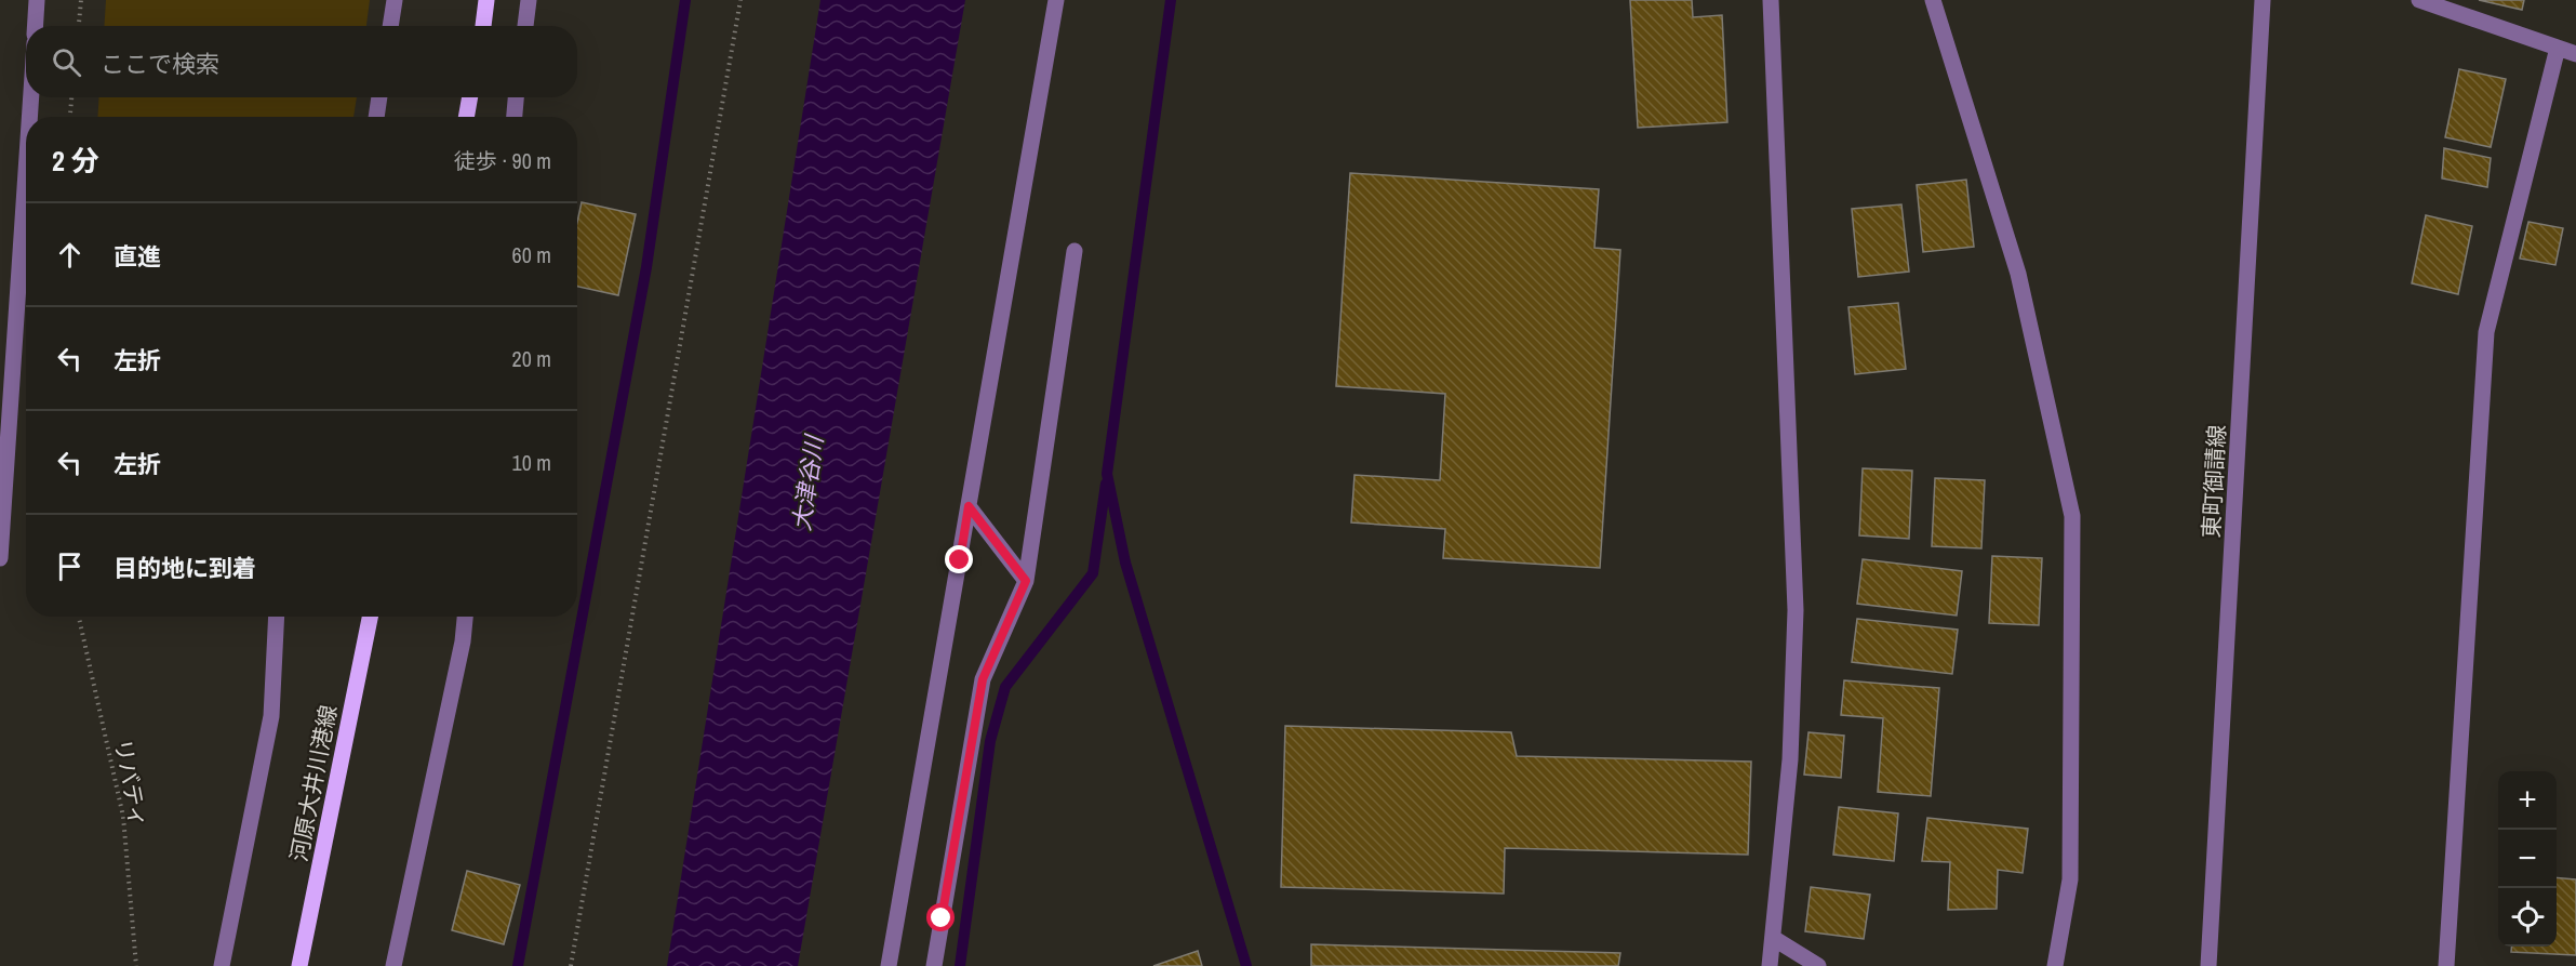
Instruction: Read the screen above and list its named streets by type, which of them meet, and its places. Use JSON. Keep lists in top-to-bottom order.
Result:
{
  "streets": {
    "main road": ["河原大井川港線"],
    "street": ["東町御請線"],
    "path": ["リバティ"]
  },
  "water": ["大津谷川"],
  "page": {
    "search": "ここで検索",
    "heading": ["2 分", "徒歩 · 90 m"],
    "list": [
      ["直進", "60 m"],
      ["左折", "20 m"],
      ["左折", "10 m"],
      "目的地に到着"
    ],
    "map_buttons": ["+", "−"]
  }
}
